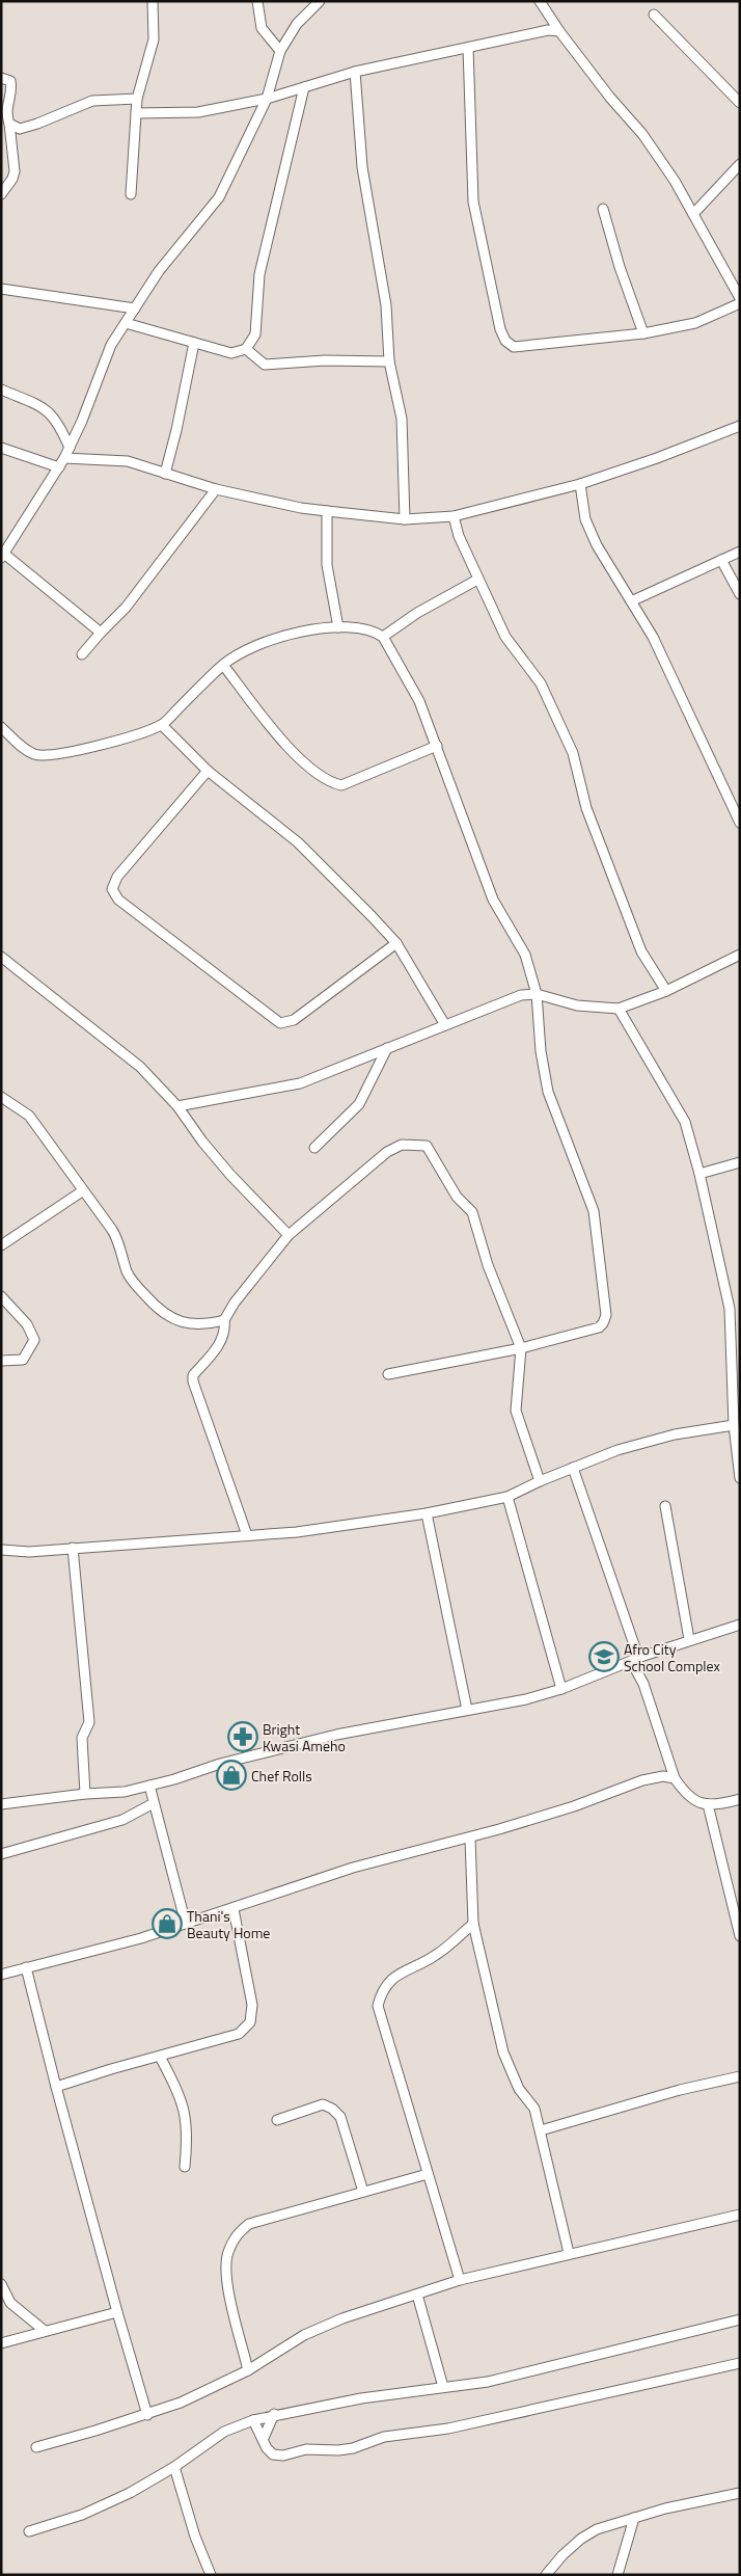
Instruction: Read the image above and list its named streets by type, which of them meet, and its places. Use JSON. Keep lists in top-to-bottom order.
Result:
{
  "places": {
    "school or university": ["Afro City School Complex"],
    "pharmacy": ["Bright Kwasi Ameho"],
    "shop": ["Chef Rolls", "Thani's Beauty Home"]
  }
}
